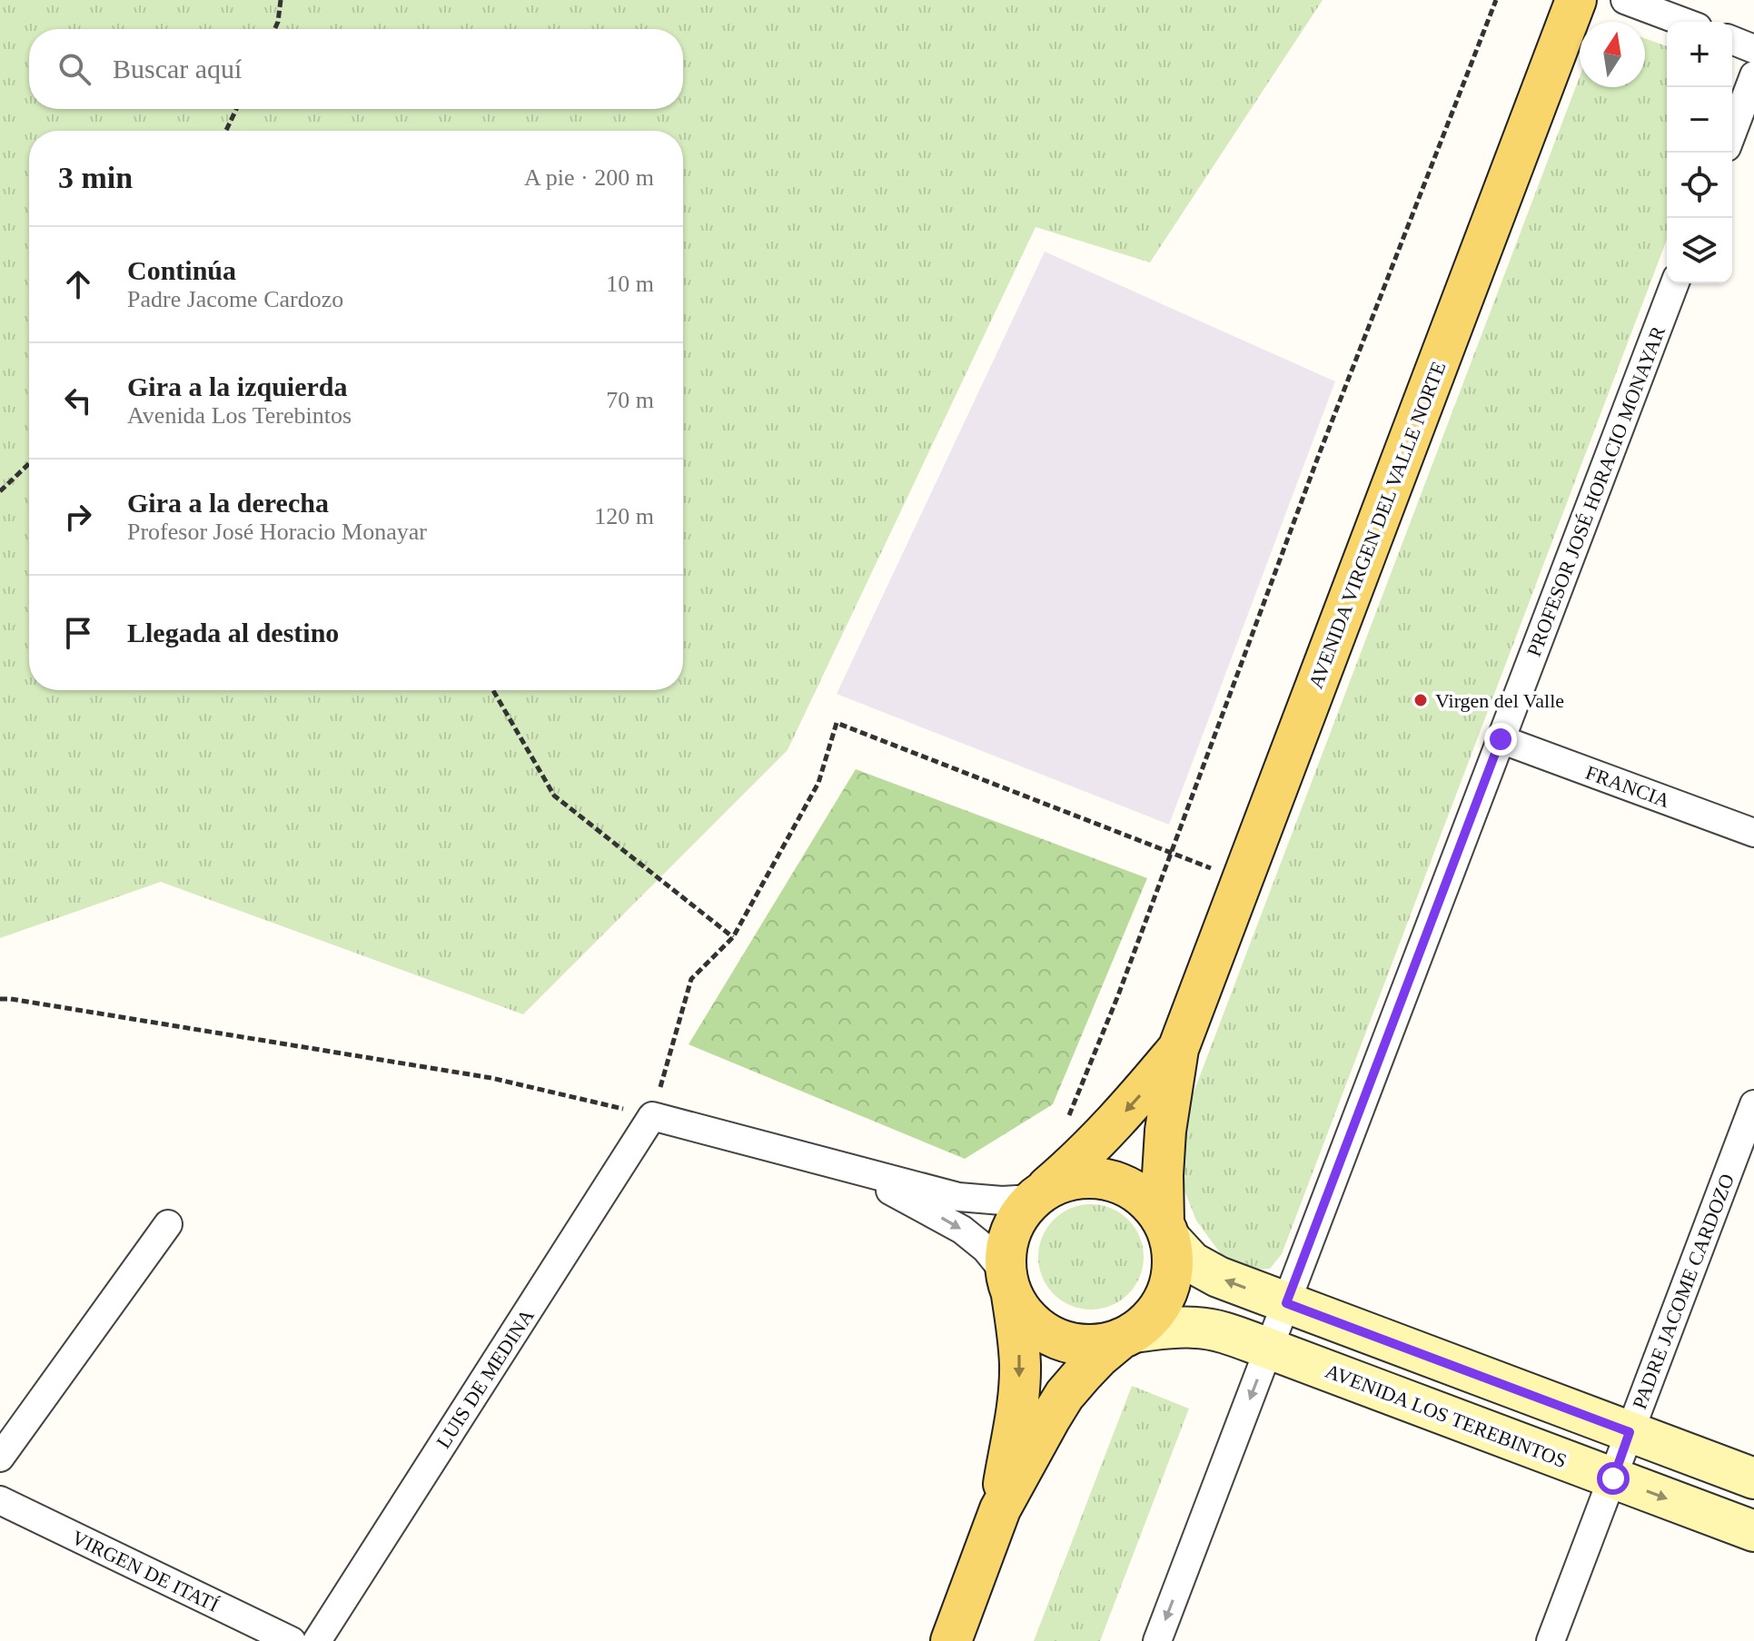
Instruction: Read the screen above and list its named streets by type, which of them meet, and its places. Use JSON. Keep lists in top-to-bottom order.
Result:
{
  "streets": {
    "main road": ["AVENIDA VIRGEN DEL VALLE NORTE", "AVENIDA LOS TEREBINTOS"],
    "street": [
      "PROFESOR JOSÉ HORACIO MONAYAR",
      "FRANCIA",
      "PADRE JACOME CARDOZO",
      "LUIS DE MEDINA",
      "VIRGEN DE ITATÍ"
    ]
  },
  "crossings": [
    ["PROFESOR JOSÉ HORACIO MONAYAR", "FRANCIA"],
    ["PROFESOR JOSÉ HORACIO MONAYAR", "AVENIDA LOS TEREBINTOS"],
    ["AVENIDA VIRGEN DEL VALLE NORTE", "AVENIDA LOS TEREBINTOS"],
    ["PADRE JACOME CARDOZO", "AVENIDA LOS TEREBINTOS"]
  ],
  "places": ["Virgen del Valle"],
  "north": "top",
  "page": {
    "map_buttons": ["+", "−"],
    "search": "Buscar aquí",
    "heading": ["3 min", "A pie · 200 m"],
    "list": [
      ["Continúa", "Padre Jacome Cardozo", "10 m"],
      ["Gira a la izquierda", "Avenida Los Terebintos", "70 m"],
      ["Gira a la derecha", "Profesor José Horacio Monayar", "120 m"],
      "Llegada al destino"
    ]
  }
}
